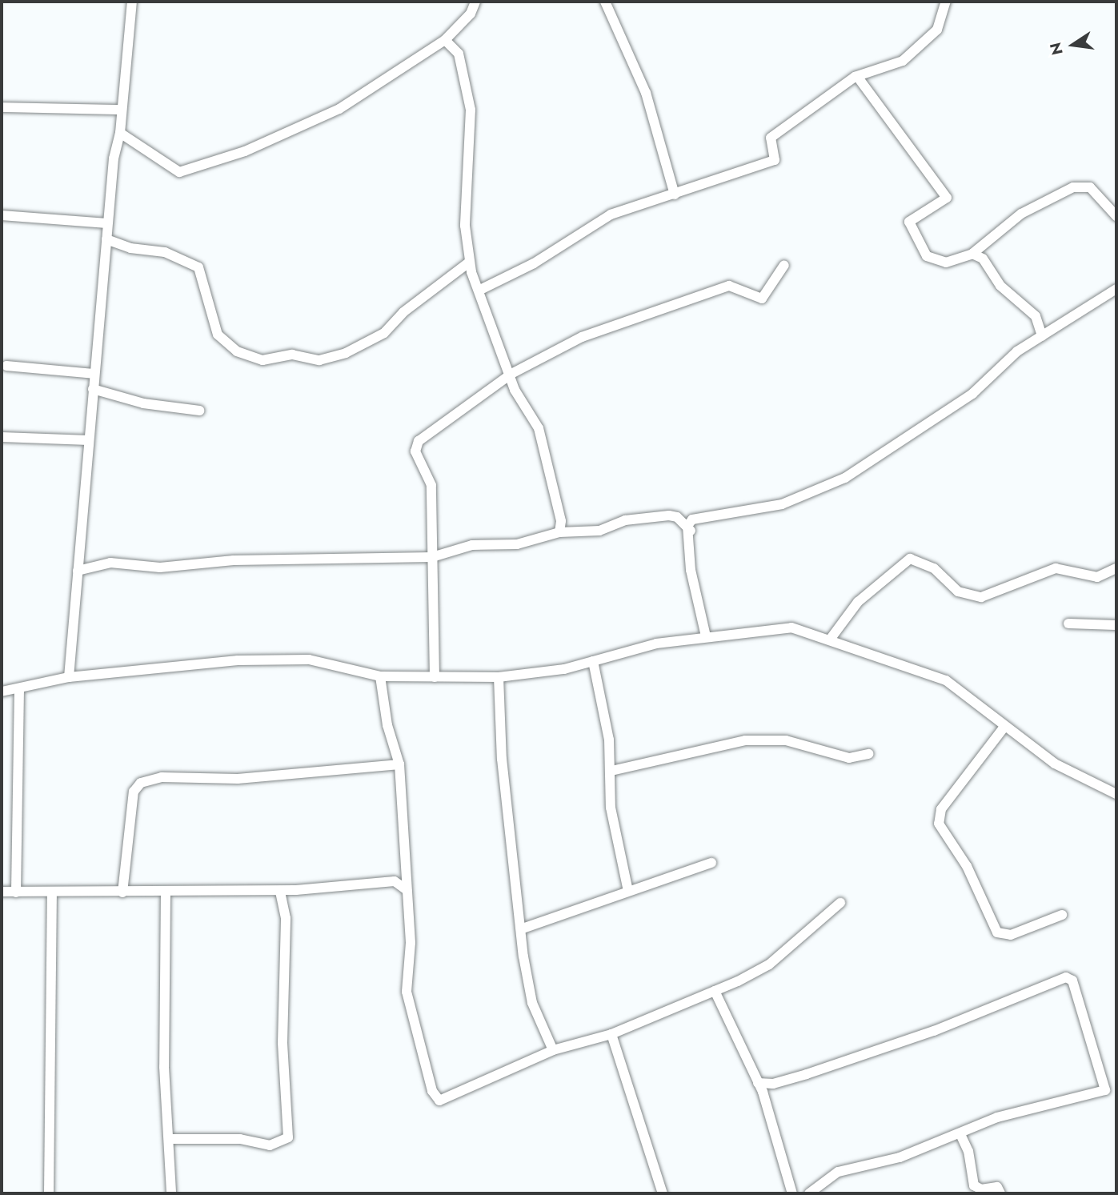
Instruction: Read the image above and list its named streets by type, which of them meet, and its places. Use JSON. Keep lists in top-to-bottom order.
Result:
{
  "north": "left"
}
